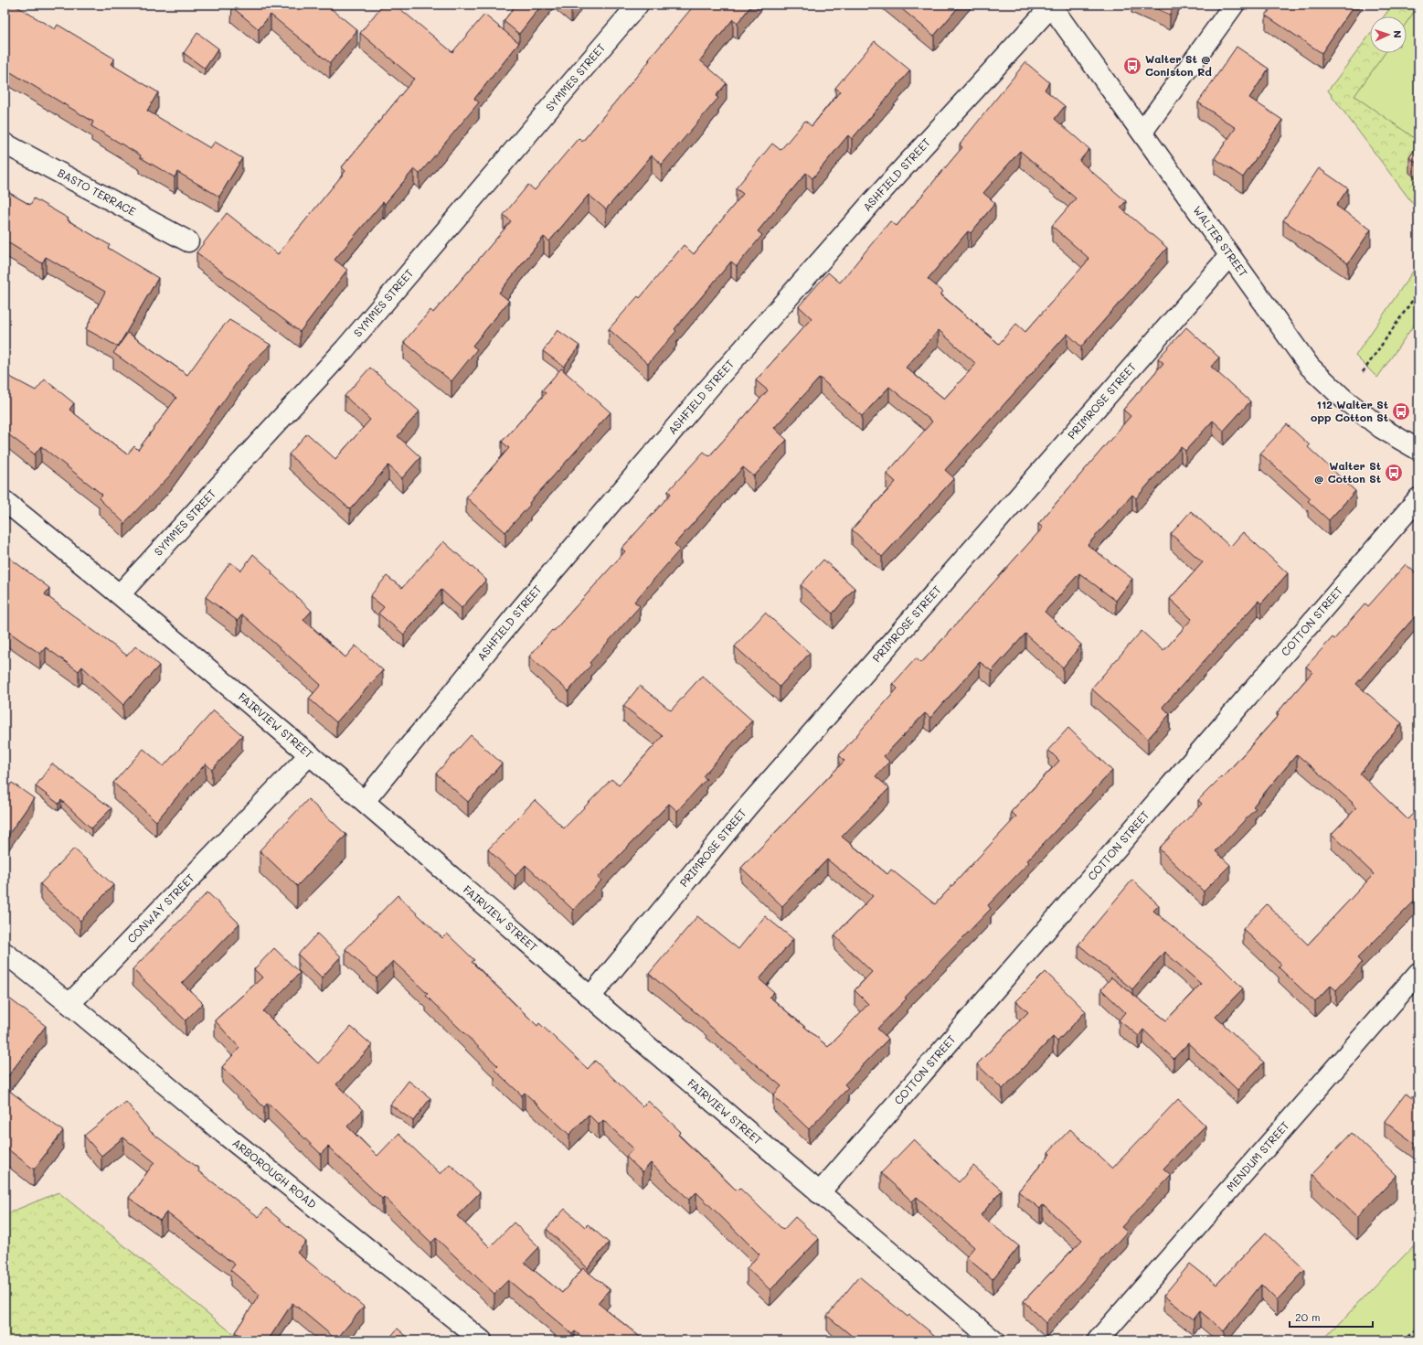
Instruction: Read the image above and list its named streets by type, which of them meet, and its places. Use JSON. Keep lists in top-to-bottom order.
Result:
{
  "streets": {
    "street": [
      "SYMMES STREET",
      "ASHFIELD STREET",
      "BASTO TERRACE",
      "WALTER STREET",
      "PRIMROSE STREET",
      "COTTON STREET",
      "FAIRVIEW STREET",
      "CONWAY STREET",
      "MENDUM STREET",
      "ARBOROUGH ROAD"
    ]
  },
  "crossings": [
    ["SYMMES STREET", "FAIRVIEW STREET"],
    ["ASHFIELD STREET", "WALTER STREET"],
    ["ASHFIELD STREET", "FAIRVIEW STREET"],
    ["WALTER STREET", "PRIMROSE STREET"],
    ["PRIMROSE STREET", "FAIRVIEW STREET"],
    ["COTTON STREET", "FAIRVIEW STREET"],
    ["FAIRVIEW STREET", "CONWAY STREET"],
    ["CONWAY STREET", "ARBOROUGH ROAD"]
  ],
  "places": {
    "bus stop": ["Walter St @ Coniston Rd", "112 Walter St opp Cotton St", "Walter St @ Cotton St"]
  },
  "scale_bar": "20 m",
  "north": "right"
}
